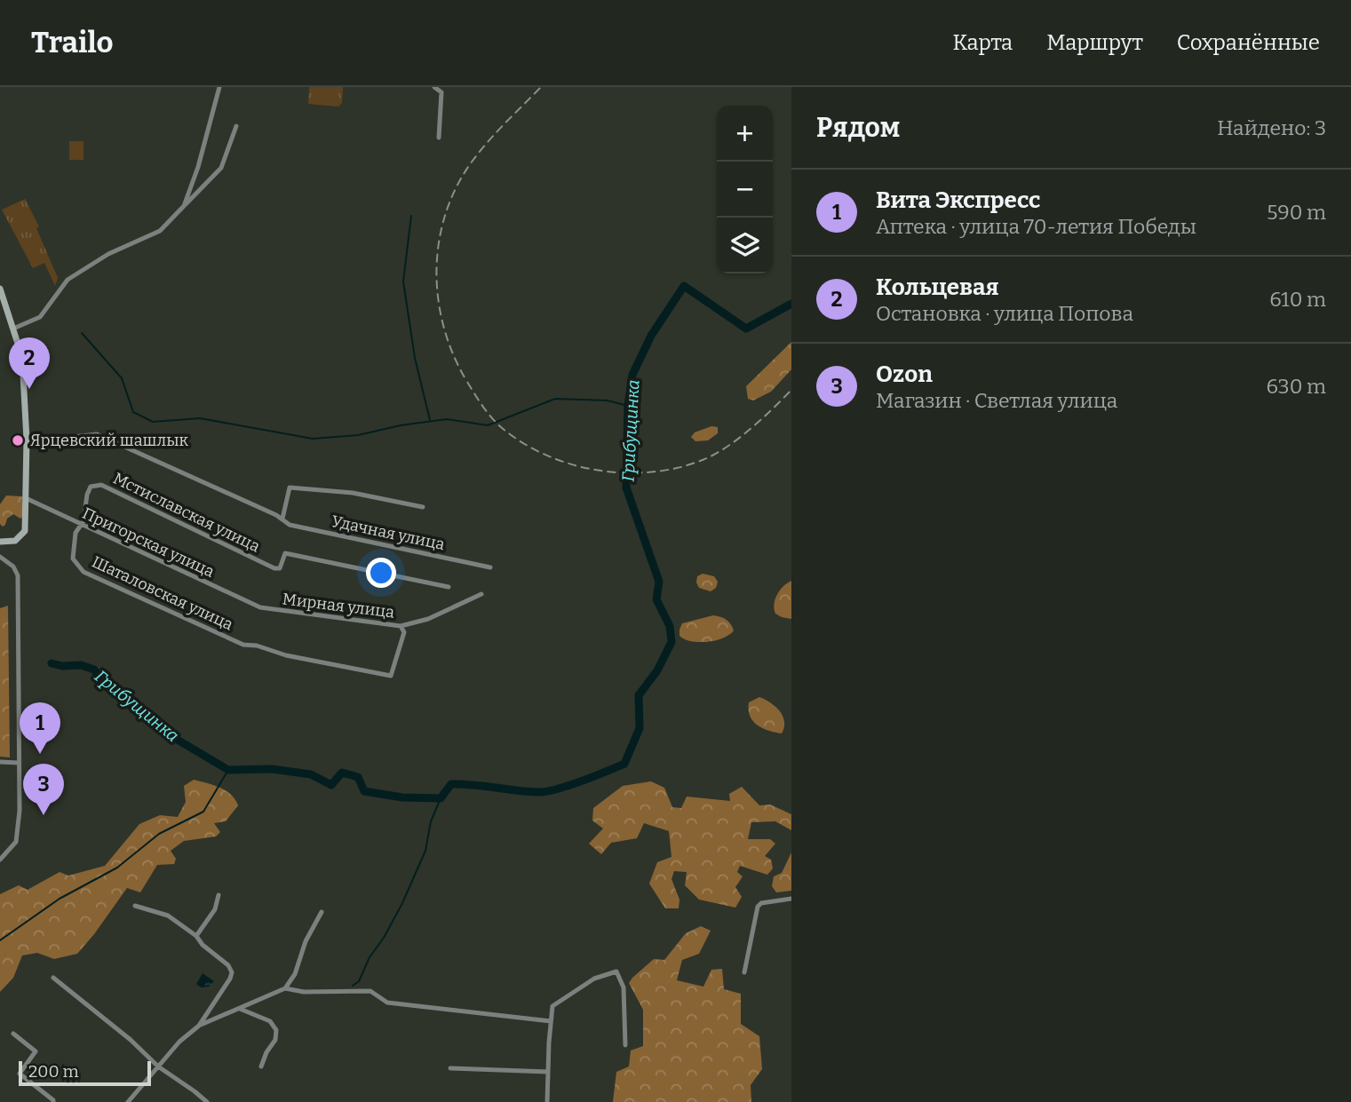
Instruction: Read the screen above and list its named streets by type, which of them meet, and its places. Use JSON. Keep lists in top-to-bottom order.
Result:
{
  "streets": {
    "street": [
      "Мстиславская улица",
      "Удачная улица",
      "Пригорская улица",
      "Шаталовская улица",
      "Мирная улица"
    ]
  },
  "crossings": [
    ["Мстиславская улица", "Пригорская улица"],
    ["Мстиславская улица", "Шаталовская улица"],
    ["Пригорская улица", "Шаталовская улица"],
    ["Пригорская улица", "Мирная улица"],
    ["Шаталовская улица", "Мирная улица"]
  ],
  "water": ["Грибущинка"],
  "places": ["Ярцевский шашлык"],
  "scale_bar": "200 m",
  "page": {
    "header": "Trailo",
    "nav": ["Карта", "Маршрут", "Сохранённые"],
    "heading": ["Рядом", "Найдено: 3"],
    "map_buttons": ["+", "−"],
    "list": [
      {
        "mark": "1",
        "name": "Вита Экспресс",
        "note": "Аптека · улица 70-летия Победы",
        "value": "590 m"
      },
      {
        "mark": "2",
        "name": "Кольцевая",
        "note": "Остановка · улица Попова",
        "value": "610 m"
      },
      {
        "mark": "3",
        "name": "Ozon",
        "note": "Магазин · Светлая улица",
        "value": "630 m"
      }
    ],
    "pins": ["2", "1", "3"],
    "scale": "200 m"
  }
}
